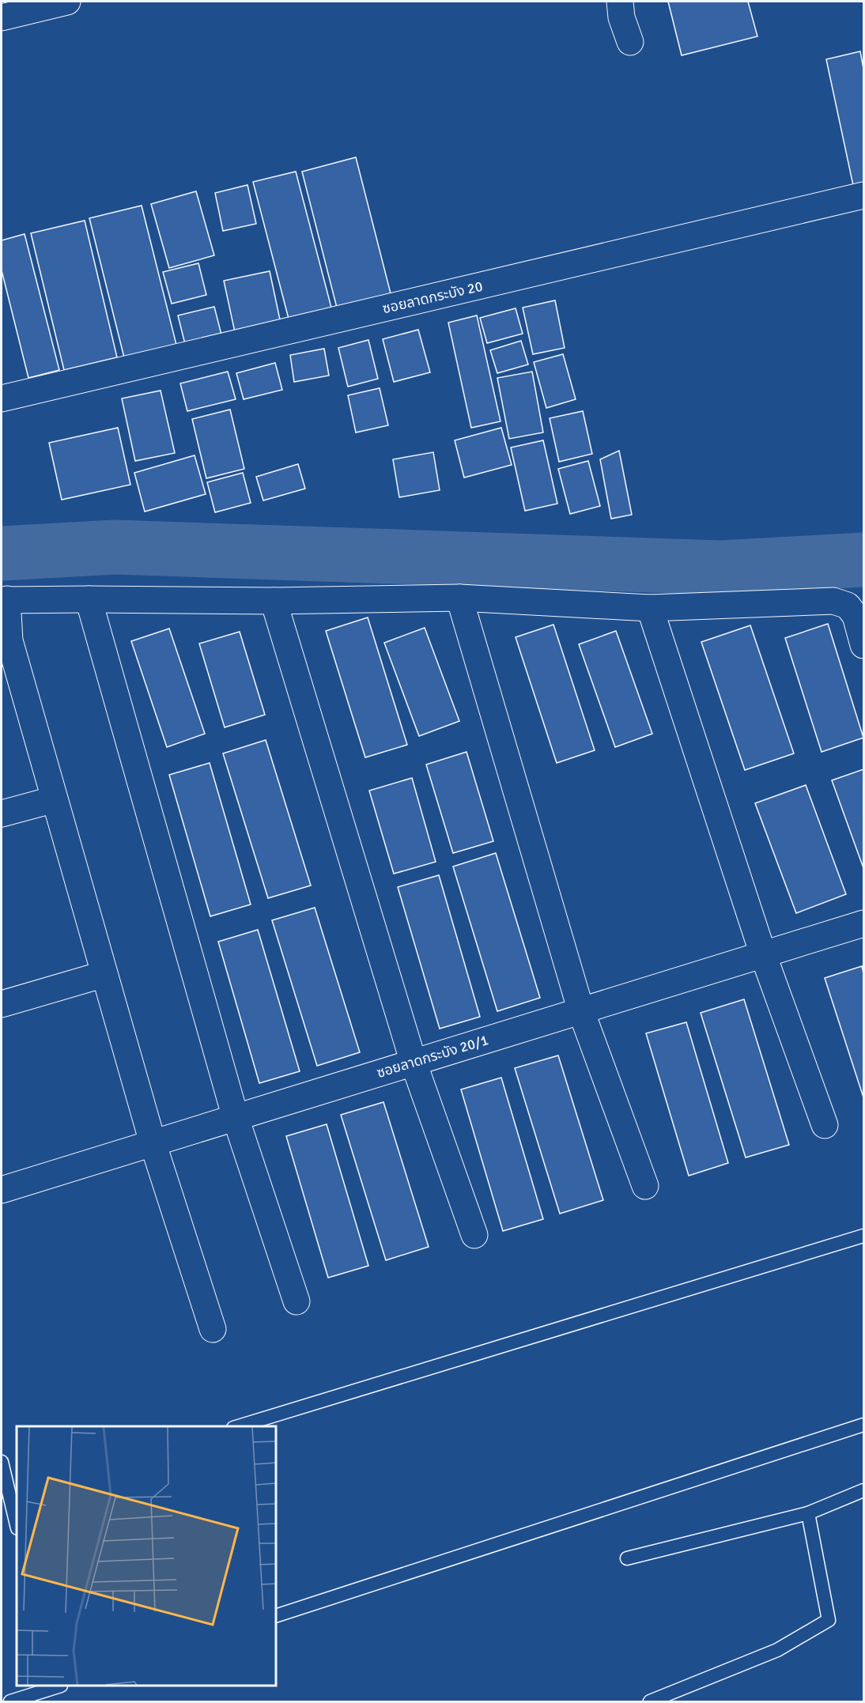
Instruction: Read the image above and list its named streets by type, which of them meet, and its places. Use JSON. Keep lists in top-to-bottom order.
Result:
{
  "streets": {
    "street": ["ซอยลาดกระบัง 20", "ซอยลาดกระบัง 20/1"]
  }
}
